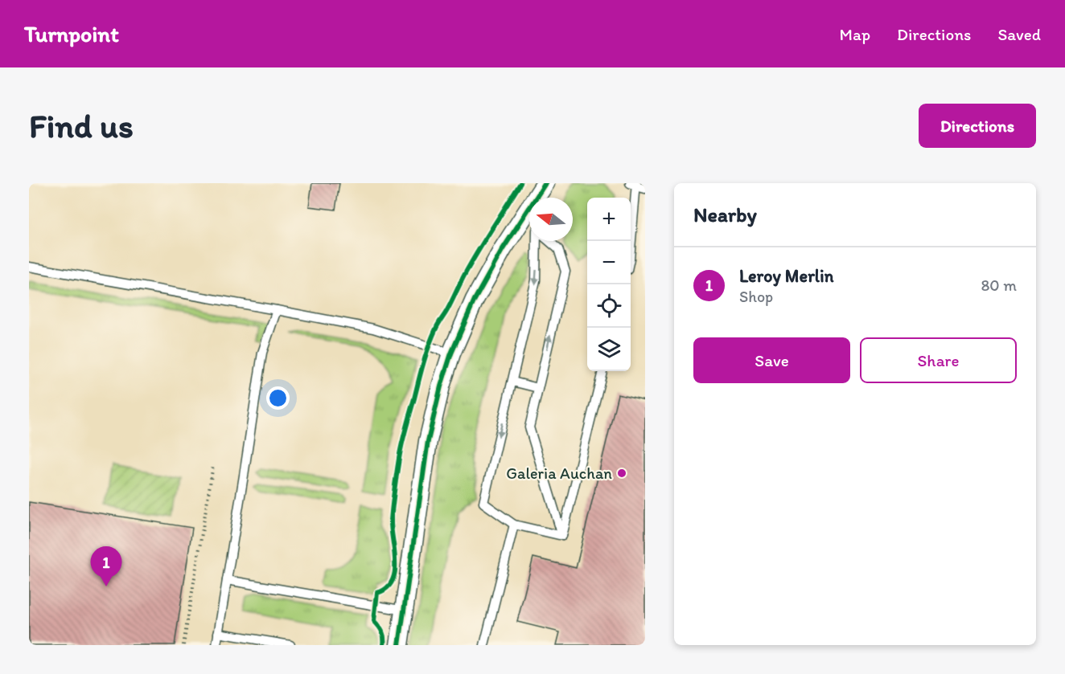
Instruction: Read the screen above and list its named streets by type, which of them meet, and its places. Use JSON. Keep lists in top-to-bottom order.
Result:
{
  "places": ["Galeria Auchan"],
  "north": "left",
  "page": {
    "header": "Turnpoint",
    "nav": ["Map", "Directions", "Saved"],
    "buttons": [
      "Directions",
      ["Save", "Share"]
    ],
    "title": "Find us",
    "heading": "Nearby",
    "map_buttons": ["+", "−"],
    "list": [
      {
        "mark": "1",
        "name": "Leroy Merlin",
        "note": "Shop",
        "value": "80 m"
      }
    ],
    "pins": "1"
  }
}
